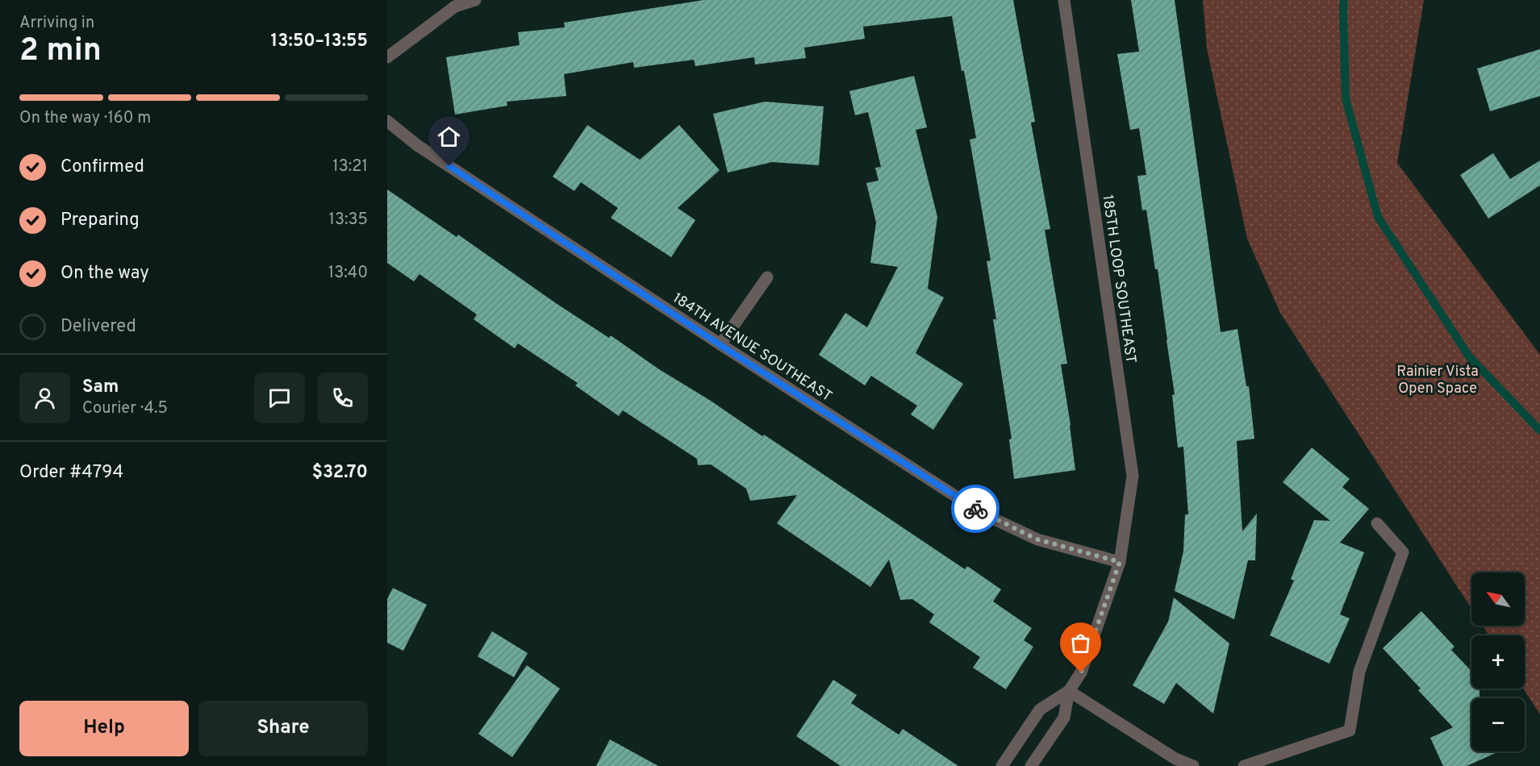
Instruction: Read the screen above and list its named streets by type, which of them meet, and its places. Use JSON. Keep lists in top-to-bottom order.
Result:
{
  "streets": {
    "street": ["185TH LOOP SOUTHEAST", "184TH AVENUE SOUTHEAST"]
  },
  "crossings": [
    ["185TH LOOP SOUTHEAST", "184TH AVENUE SOUTHEAST"]
  ],
  "parks": ["Rainier Vista Open Space"],
  "north": "top left",
  "page": {
    "heading": ["2 min", "Arriving in", "13:50–13:55"],
    "panel": [
      "Sam",
      "Courier · 4.5",
      "Order #4794",
      "$32.70"
    ],
    "bar": "On the way · 160 m",
    "list": [
      ["Confirmed", "13:21"],
      ["Preparing", "13:35"],
      ["On the way", "13:40"],
      "Delivered"
    ],
    "map_buttons": ["+", "−"],
    "buttons": ["Help", "Share"]
  }
}
